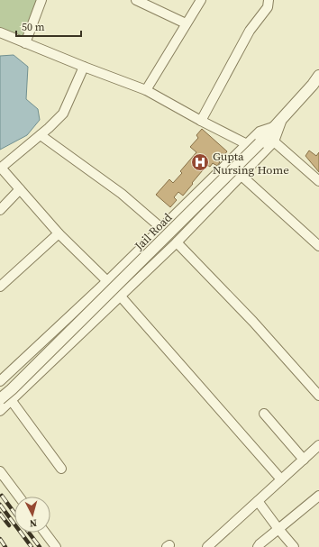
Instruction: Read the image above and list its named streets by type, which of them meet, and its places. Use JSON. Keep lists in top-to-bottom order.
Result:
{
  "streets": {
    "street": ["Jail Road"]
  },
  "places": {
    "hospital": ["Gupta Nursing Home"]
  },
  "scale_bar": "50 m",
  "north": "bottom"
}
